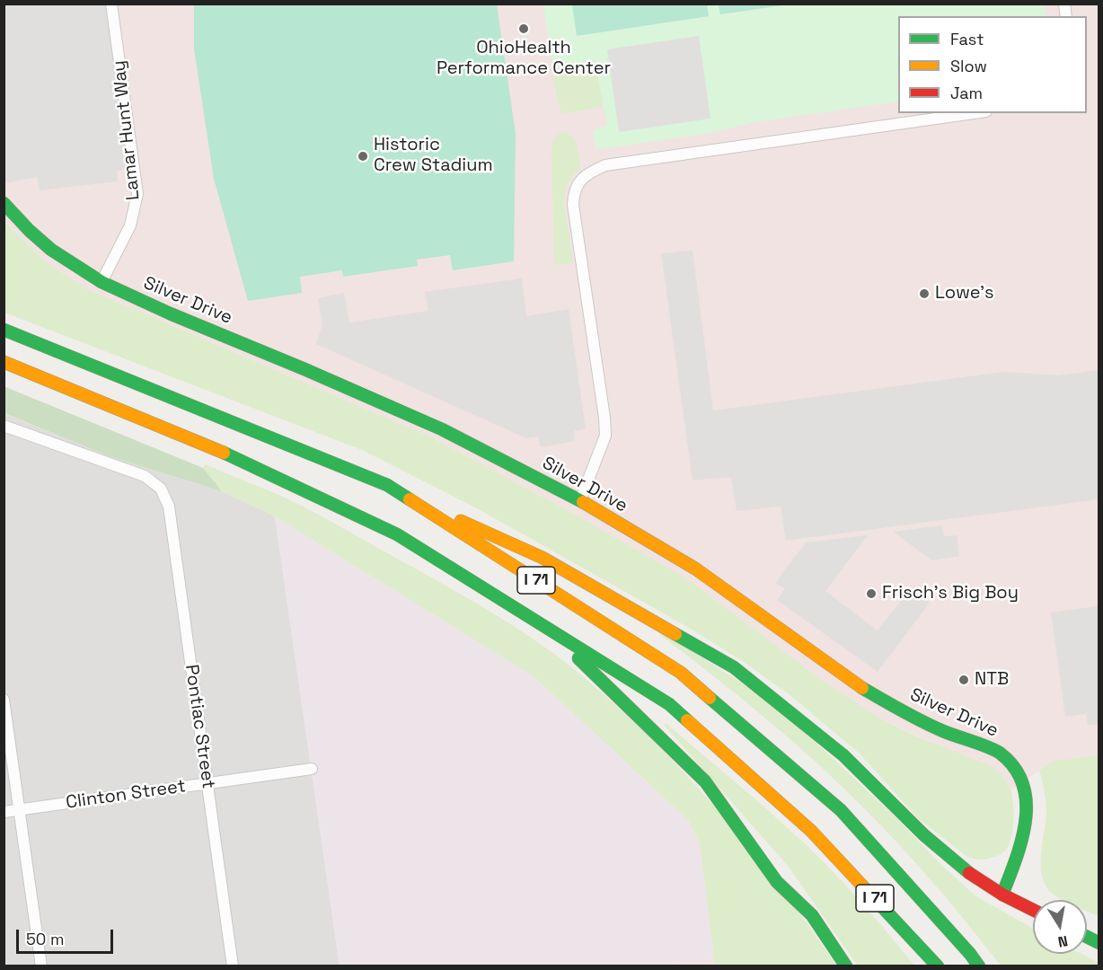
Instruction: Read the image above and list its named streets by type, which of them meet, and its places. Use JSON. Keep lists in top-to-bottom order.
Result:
{
  "streets": {
    "main road": ["Silver Drive", "I 71"],
    "street": ["Lamar Hunt Way", "Pontiac Street", "Clinton Street"]
  },
  "crossings": [
    ["Lamar Hunt Way", "Silver Drive"],
    ["Pontiac Street", "Clinton Street"]
  ],
  "places": [
    "OhioHealth Performance Center",
    "Historic Crew Stadium",
    "Lowe's",
    "Frisch's Big Boy",
    "NTB"
  ],
  "legend": ["Fast", "Slow", "Jam"],
  "scale_bar": "50 m",
  "north": "bottom"
}
